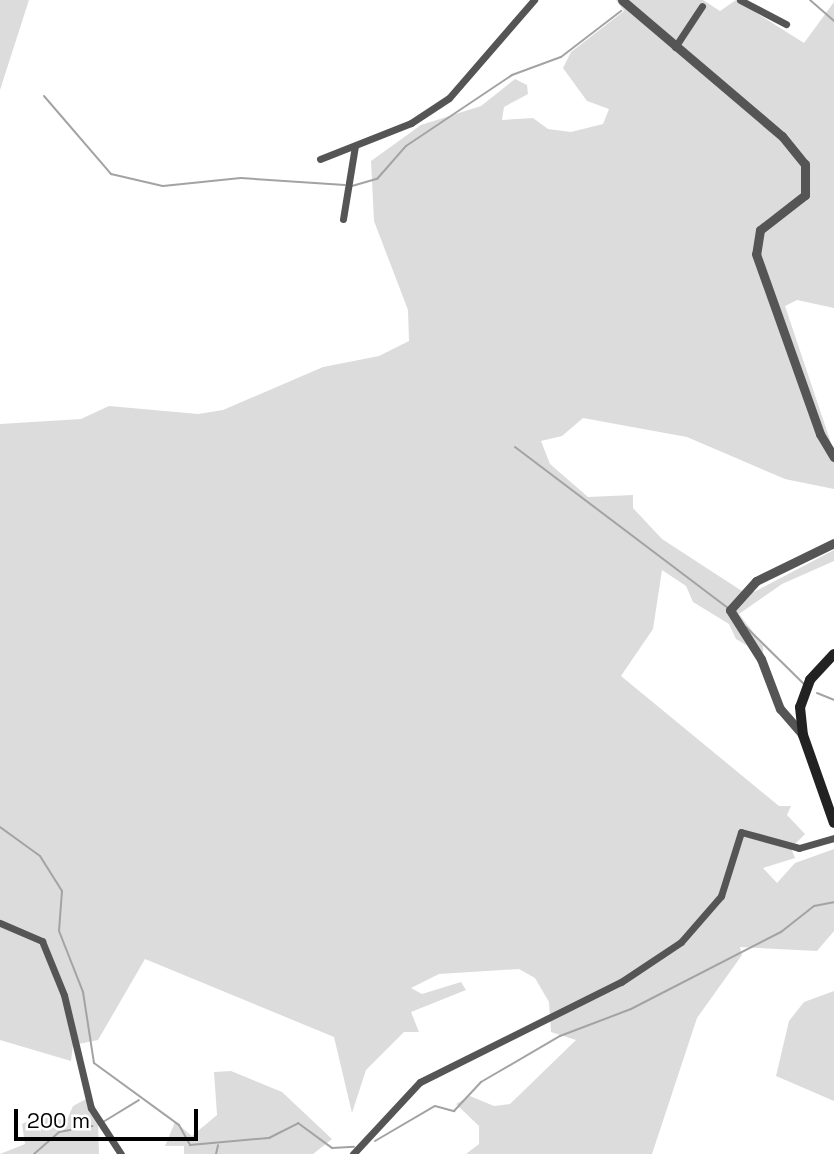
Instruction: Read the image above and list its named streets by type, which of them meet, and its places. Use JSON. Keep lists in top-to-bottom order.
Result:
{
  "scale_bar": "200 m"
}
